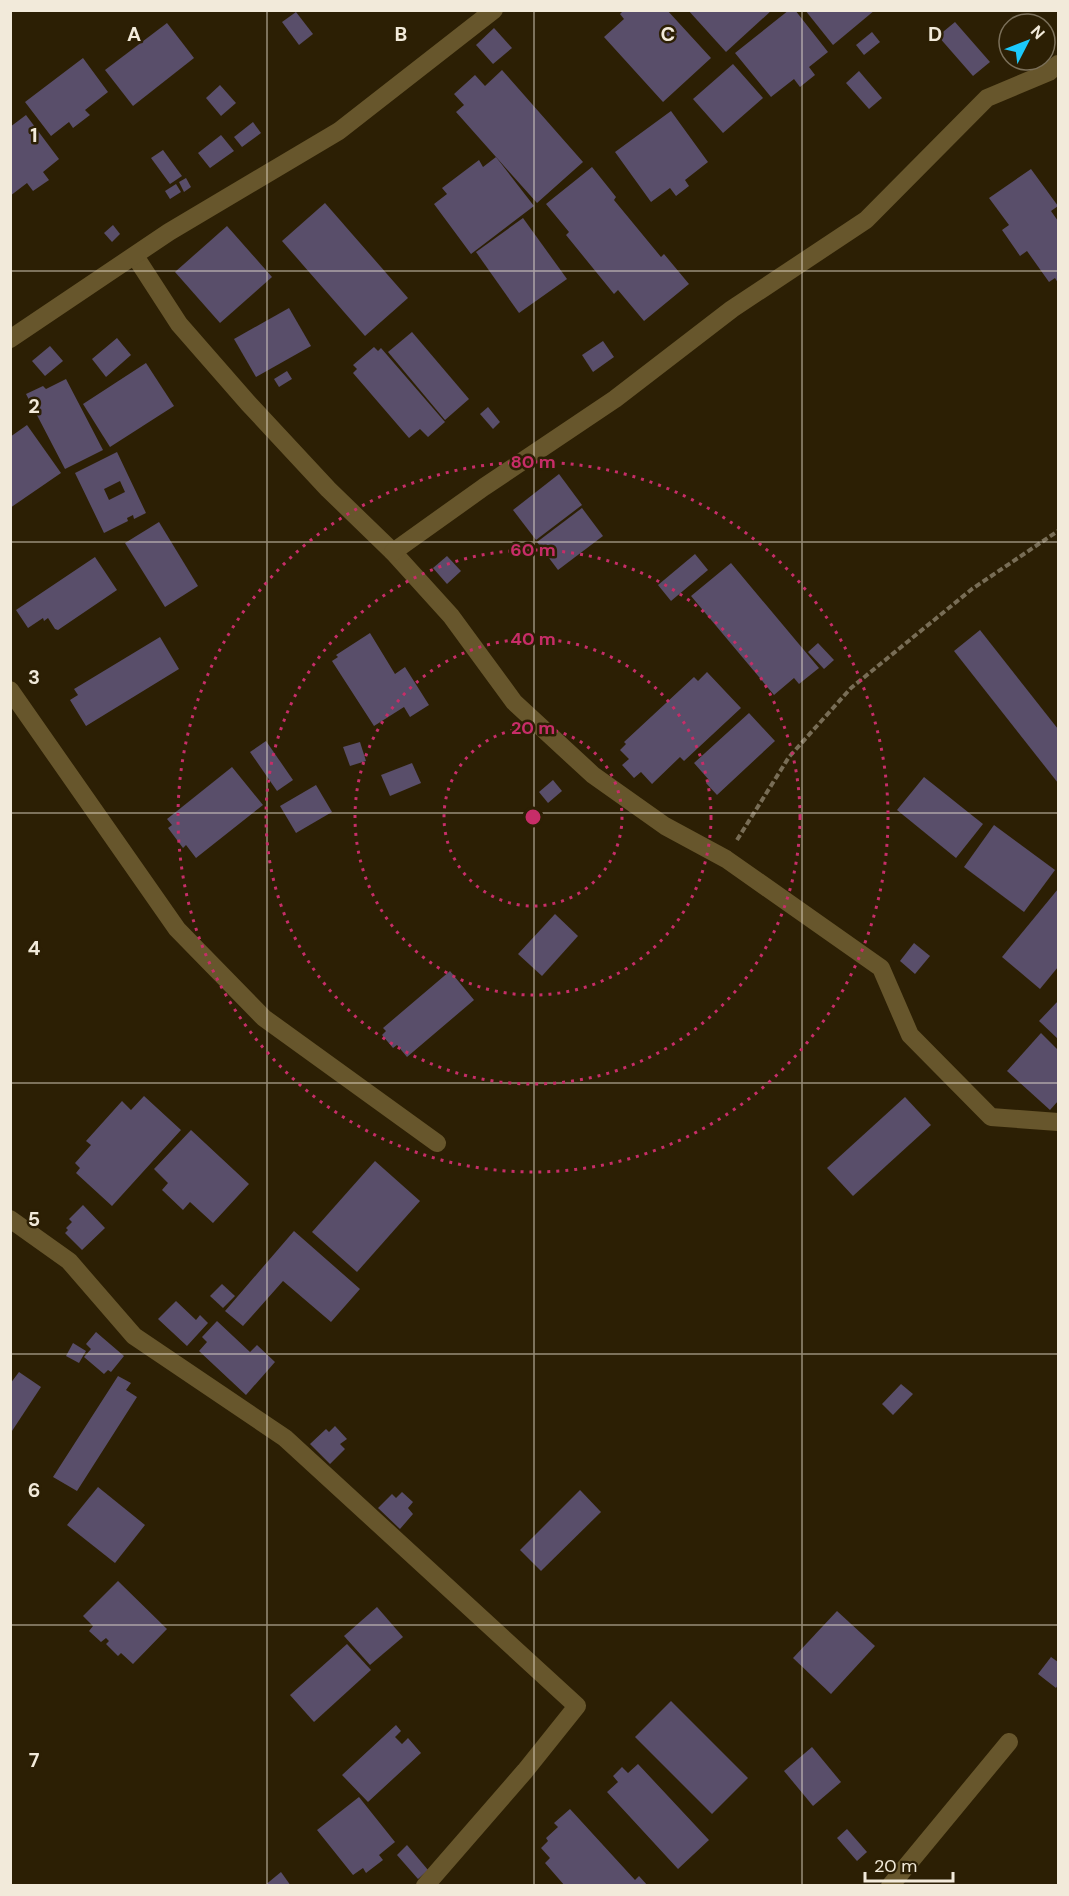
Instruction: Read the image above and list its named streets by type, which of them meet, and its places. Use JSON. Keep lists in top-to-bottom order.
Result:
{
  "scale_bar": "20 m",
  "north": "top right",
  "grid": {
    "columns": [
      "A",
      "B",
      "C",
      "D"
    ],
    "rows": [
      "1",
      "2",
      "3",
      "4",
      "5",
      "6",
      "7"
    ]
  },
  "rings": [
    "80 m",
    "60 m",
    "40 m",
    "20 m"
  ]
}
